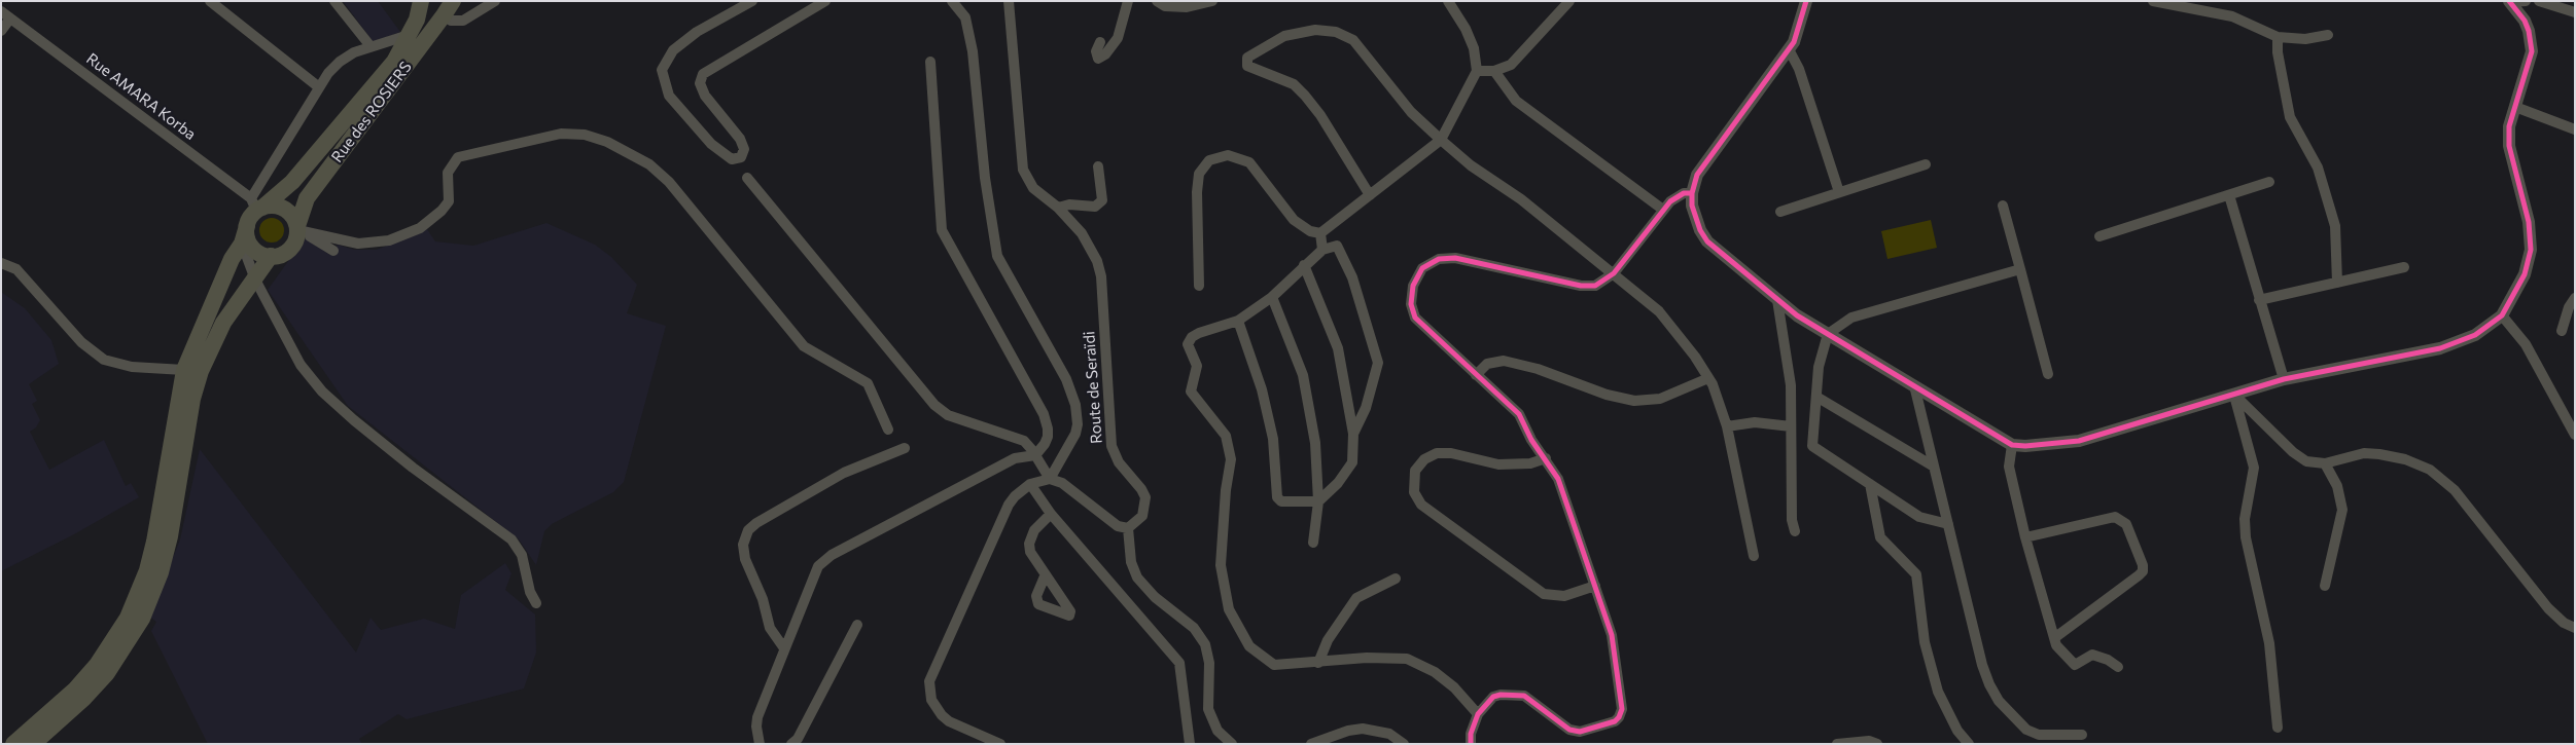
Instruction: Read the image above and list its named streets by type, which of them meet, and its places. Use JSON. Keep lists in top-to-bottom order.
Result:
{
  "streets": {
    "main road": ["Rue des ROSIERS"],
    "street": ["Rue AMARA Korba", "Route de Seraïdi"]
  },
  "crossings": [
    ["Rue AMARA Korba", "Rue des ROSIERS"]
  ]
}
